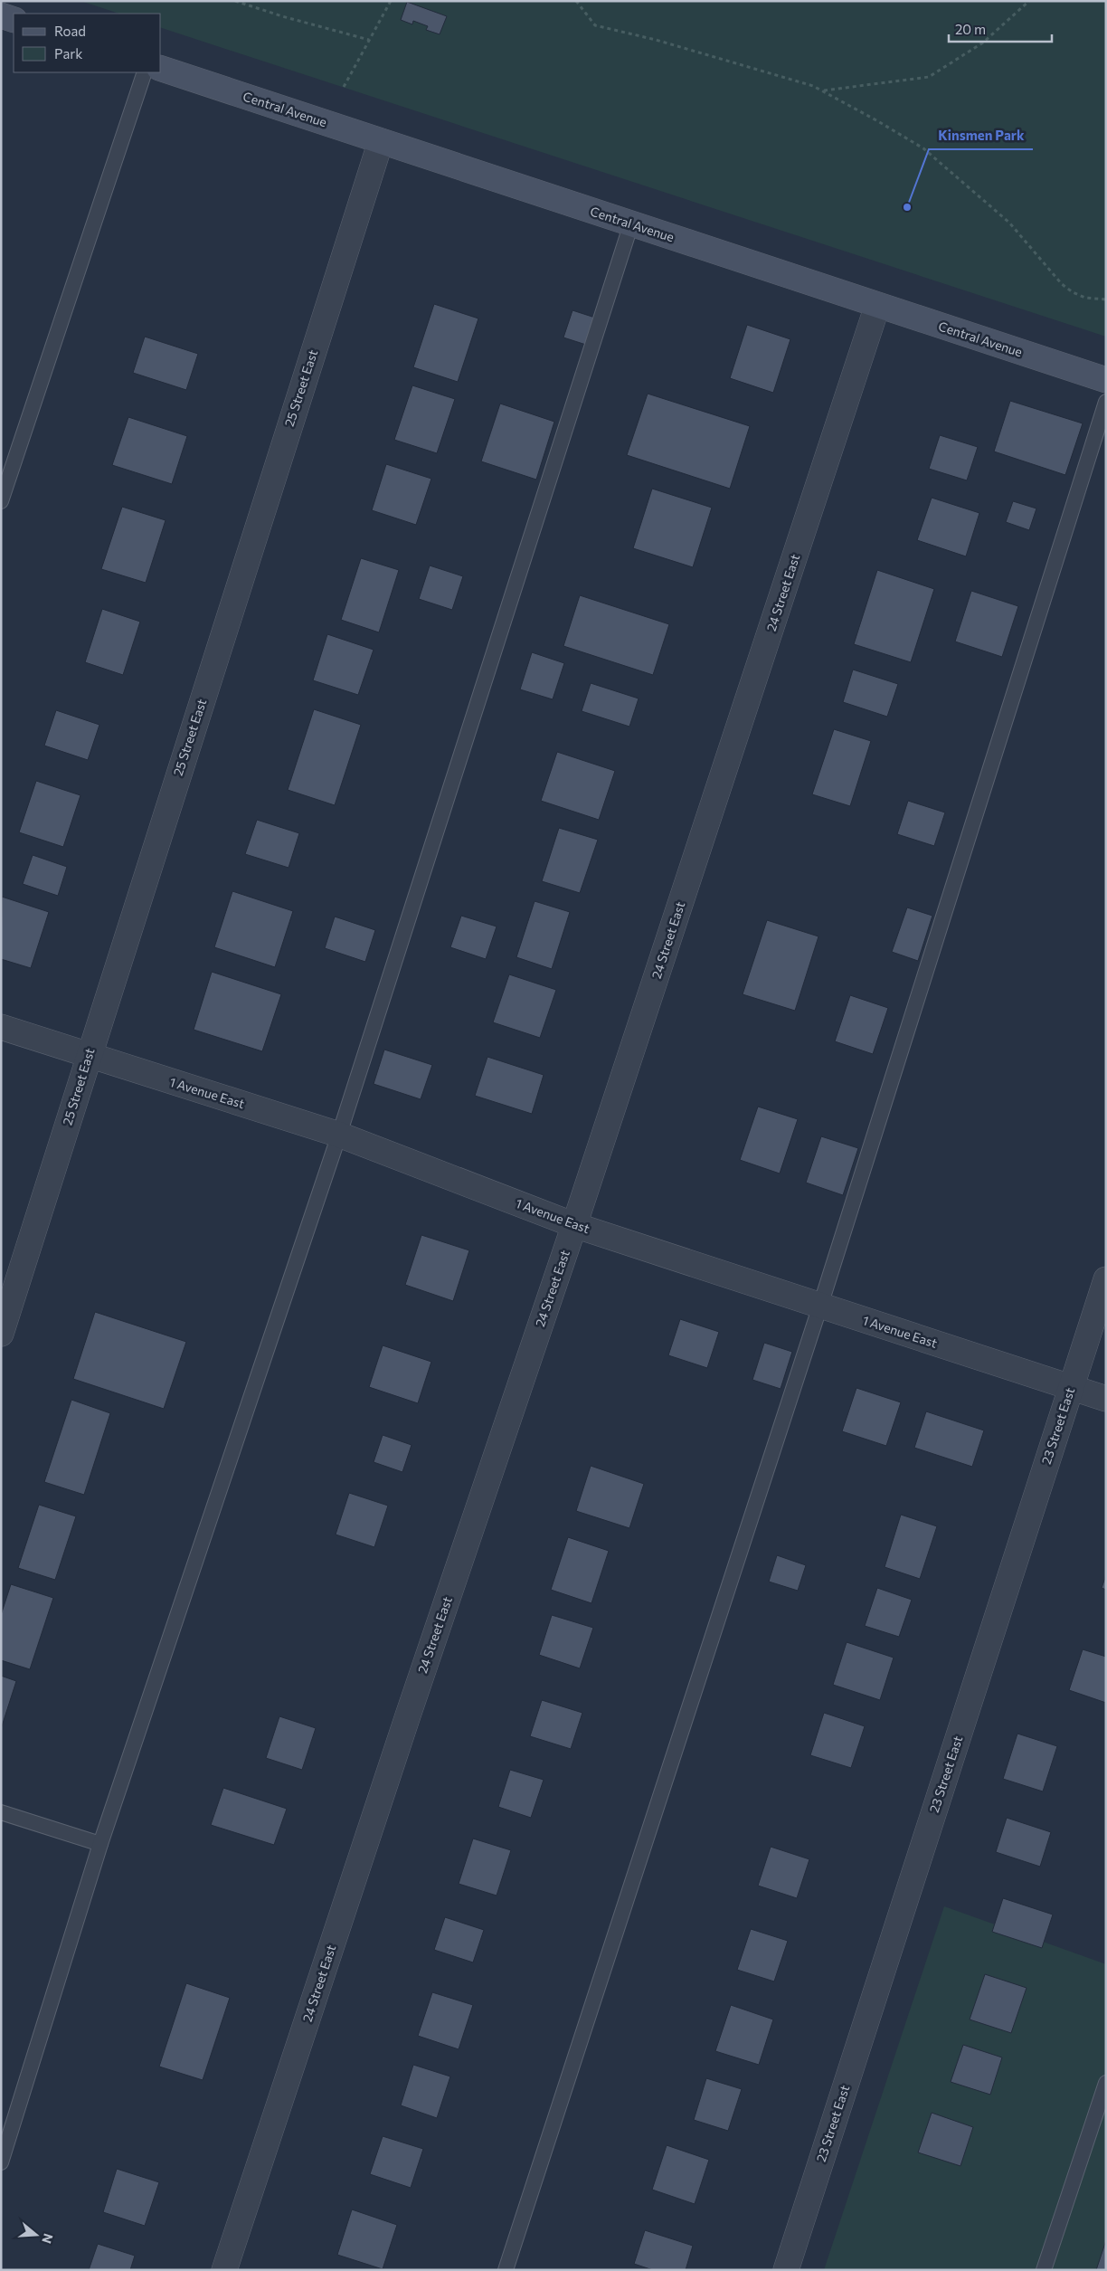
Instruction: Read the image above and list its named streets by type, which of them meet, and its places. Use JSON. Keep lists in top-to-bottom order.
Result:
{
  "streets": {
    "street": [
      "Central Avenue",
      "25 Street East",
      "24 Street East",
      "1 Avenue East",
      "23 Street East"
    ]
  },
  "crossings": [
    ["Central Avenue", "25 Street East"],
    ["Central Avenue", "24 Street East"],
    ["25 Street East", "1 Avenue East"],
    ["24 Street East", "1 Avenue East"],
    ["1 Avenue East", "23 Street East"]
  ],
  "places": ["Kinsmen Park"],
  "legend": ["Road", "Park"],
  "scale_bar": "20 m",
  "north": "right"
}
